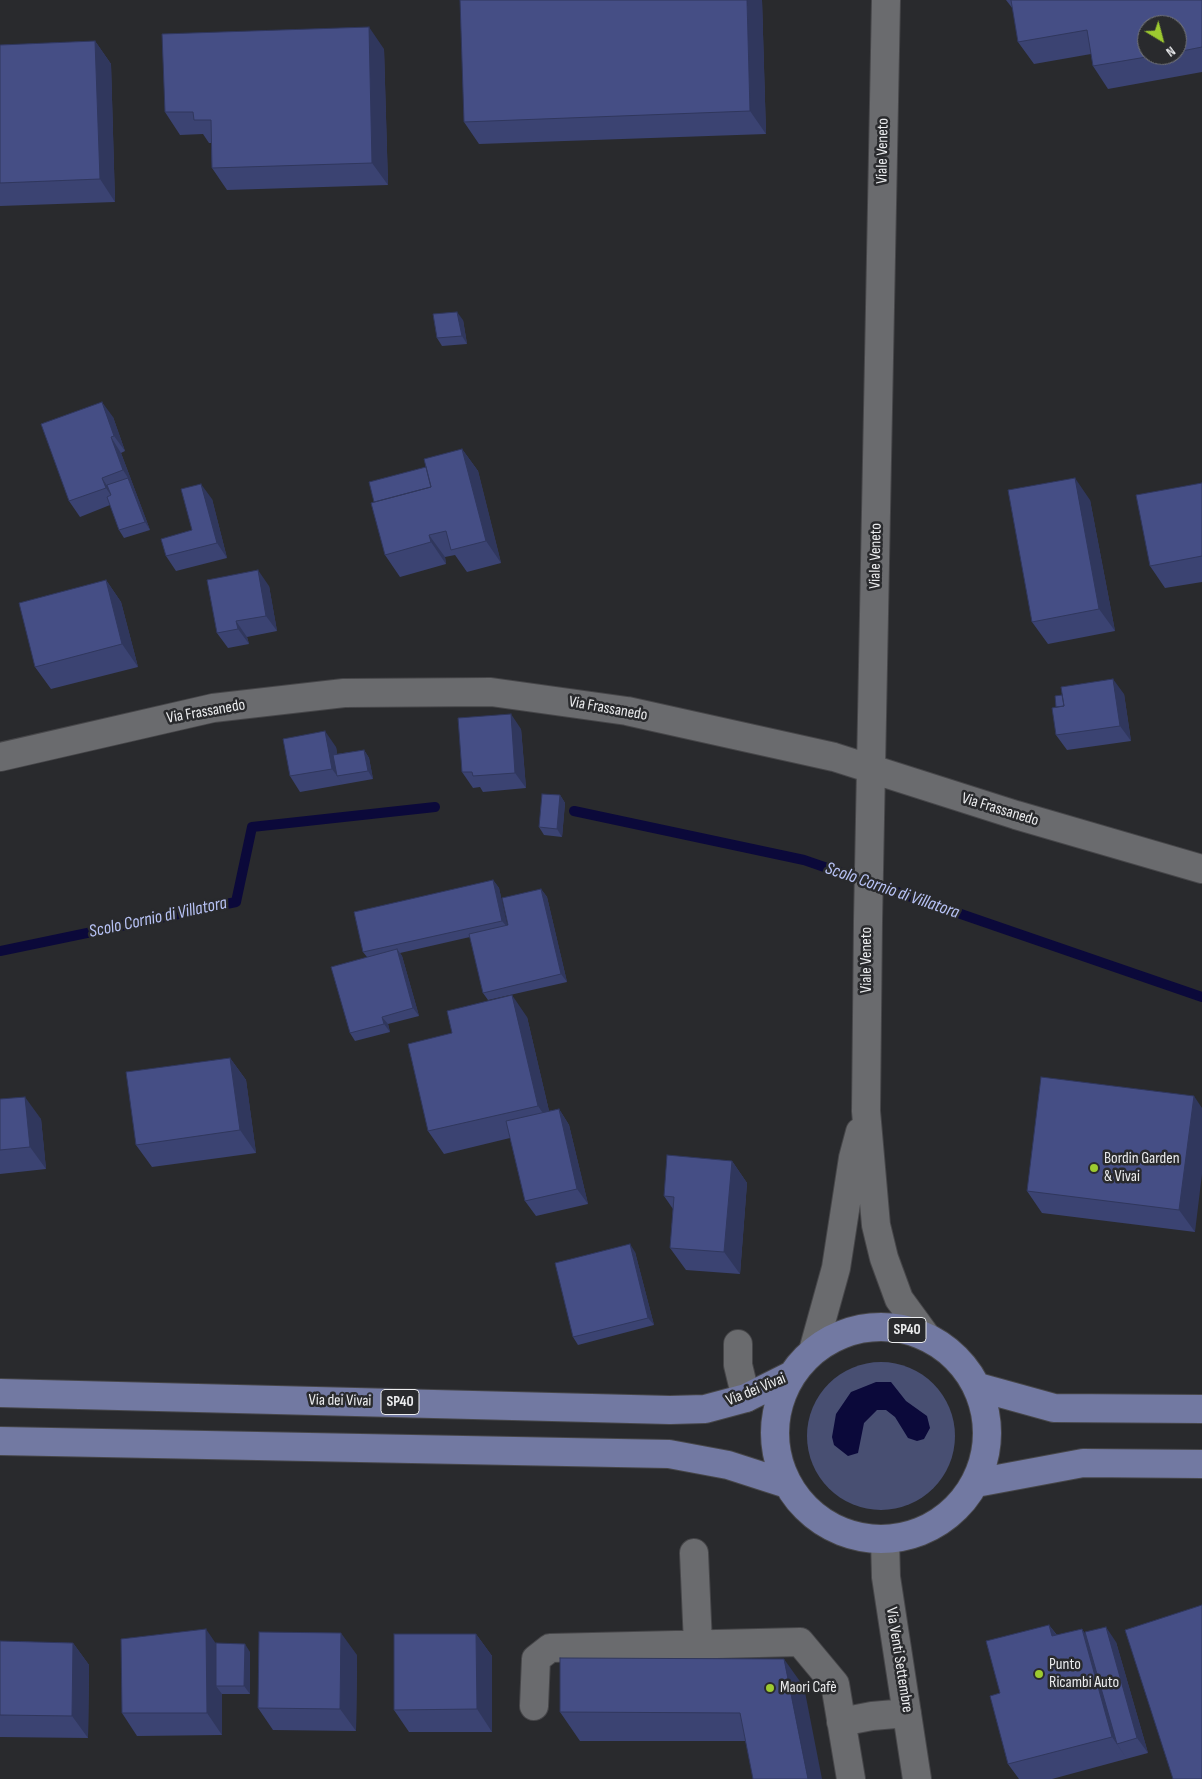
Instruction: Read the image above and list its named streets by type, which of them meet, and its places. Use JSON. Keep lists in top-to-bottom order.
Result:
{
  "streets": {
    "main road": ["SP40", "Via dei Vivai"],
    "street": ["Viale Veneto", "Via Frassanedo", "Via Venti Settembre"]
  },
  "crossings": [
    ["Viale Veneto", "Via Frassanedo"],
    ["Viale Veneto", "SP40"],
    ["SP40", "Via dei Vivai"],
    ["SP40", "Via Venti Settembre"]
  ],
  "water": ["Scolo Cornio di Villatora"],
  "places": ["Bordin Garden & Vivai", "Punto Ricambi Auto", "Maori Cafè"],
  "north": "bottom right"
}
